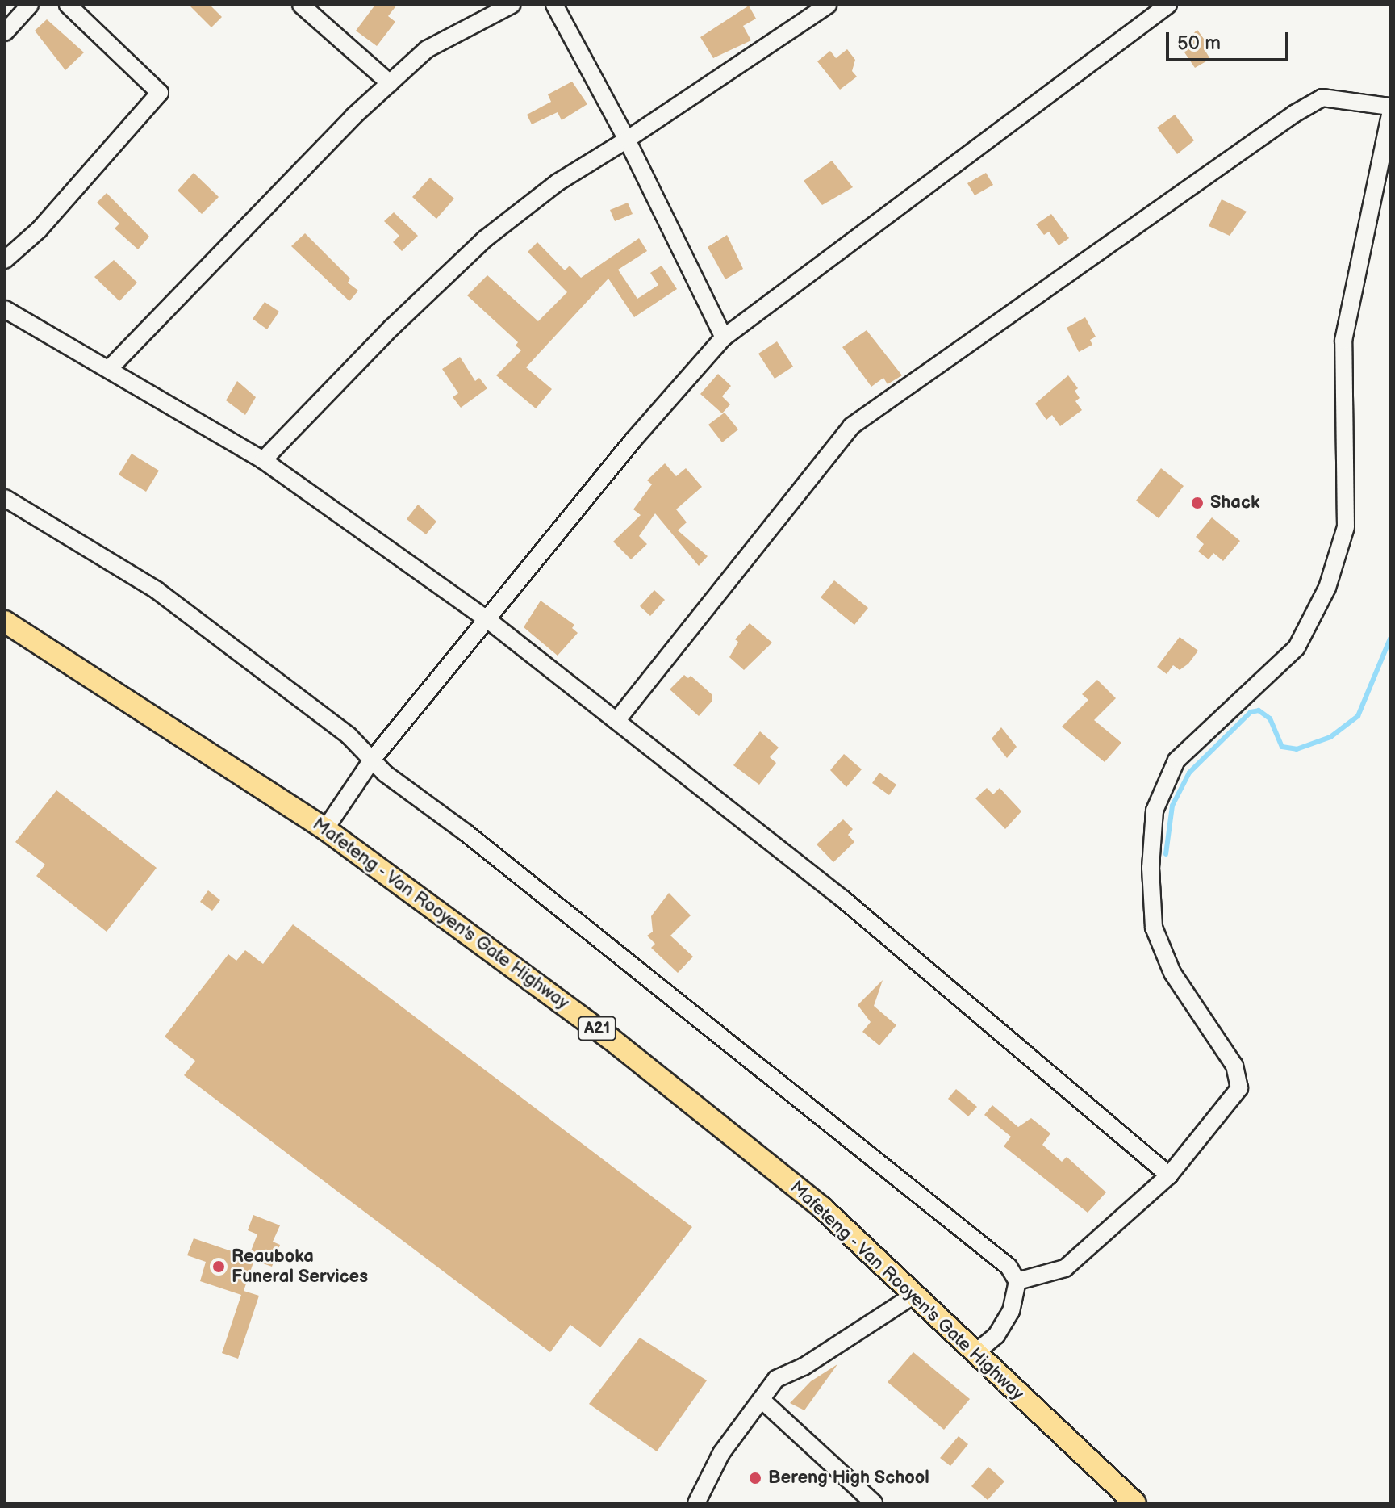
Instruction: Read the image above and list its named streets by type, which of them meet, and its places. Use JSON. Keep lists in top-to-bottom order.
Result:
{
  "streets": {
    "main road": ["Mafeteng - Van Rooyen's Gate Highway", "A21"]
  },
  "places": ["Shack", "Reauboka Funeral Services", "Bereng High School"],
  "scale_bar": "50 m"
}
